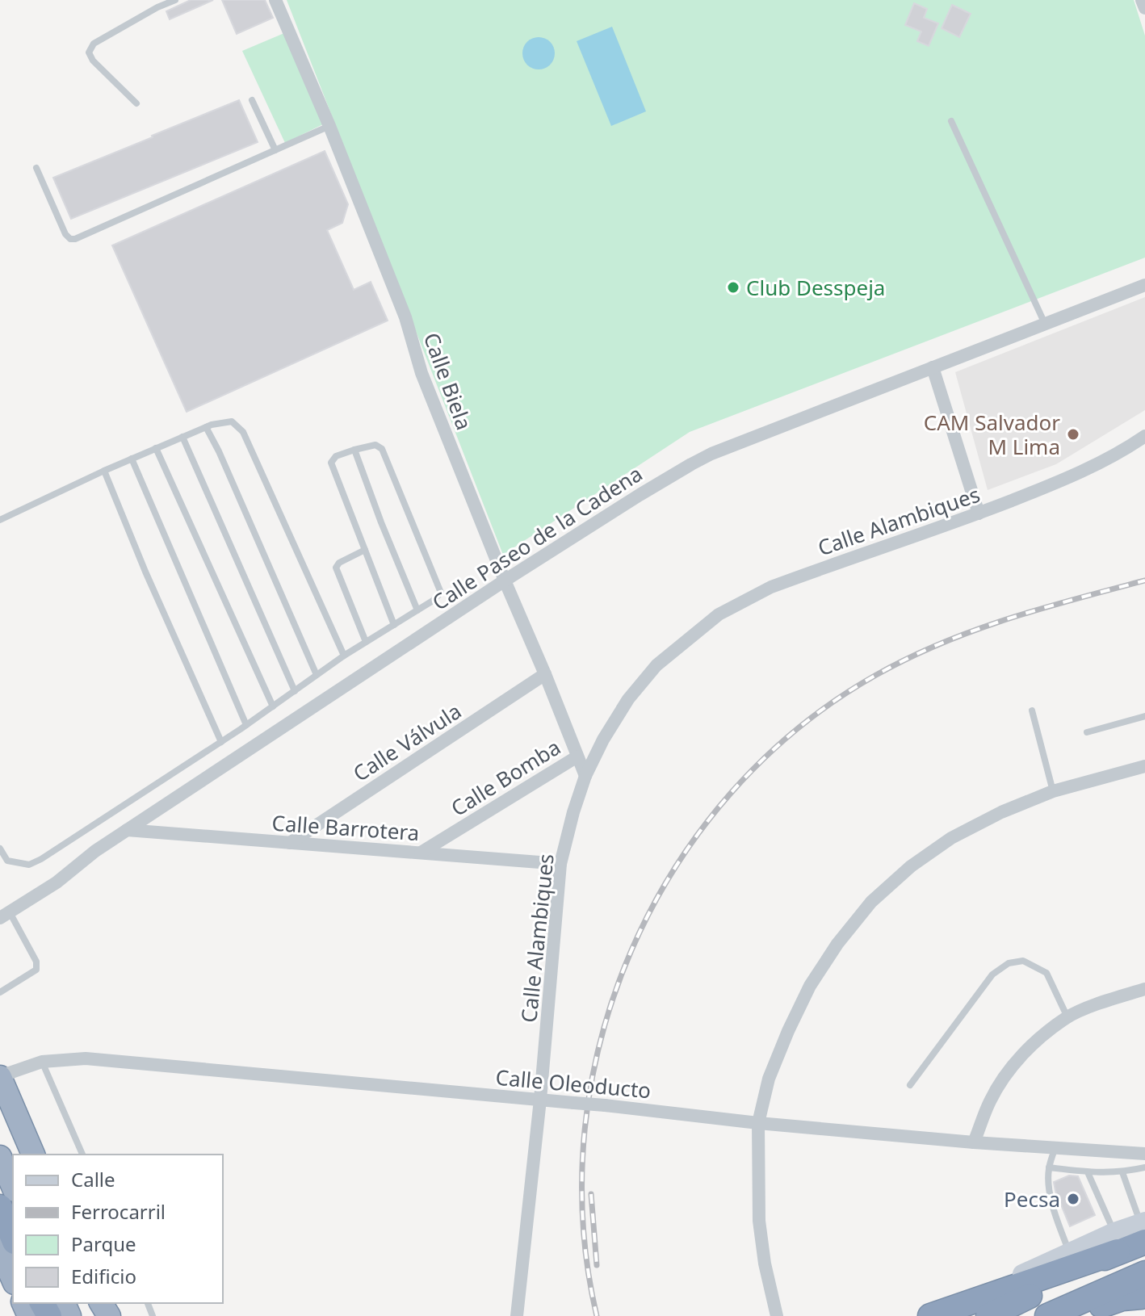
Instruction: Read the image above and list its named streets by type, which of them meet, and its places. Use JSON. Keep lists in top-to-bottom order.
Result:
{
  "streets": {
    "street": [
      "Calle Biela",
      "Calle Alambiques",
      "Calle Paseo de la Cadena",
      "Calle Válvula",
      "Calle Bomba",
      "Calle Barrotera",
      "Calle Oleoducto"
    ]
  },
  "crossings": [
    ["Calle Biela", "Calle Alambiques"],
    ["Calle Biela", "Calle Paseo de la Cadena"],
    ["Calle Biela", "Calle Válvula"],
    ["Calle Biela", "Calle Bomba"],
    ["Calle Alambiques", "Calle Barrotera"],
    ["Calle Alambiques", "Calle Oleoducto"],
    ["Calle Paseo de la Cadena", "Calle Barrotera"],
    ["Calle Válvula", "Calle Barrotera"],
    ["Calle Bomba", "Calle Barrotera"]
  ],
  "places": ["Club Desspeja", "CAM Salvador M Lima", "Pecsa"],
  "legend": [
    "Calle",
    "Ferrocarril",
    "Parque",
    "Edificio"
  ]
}
